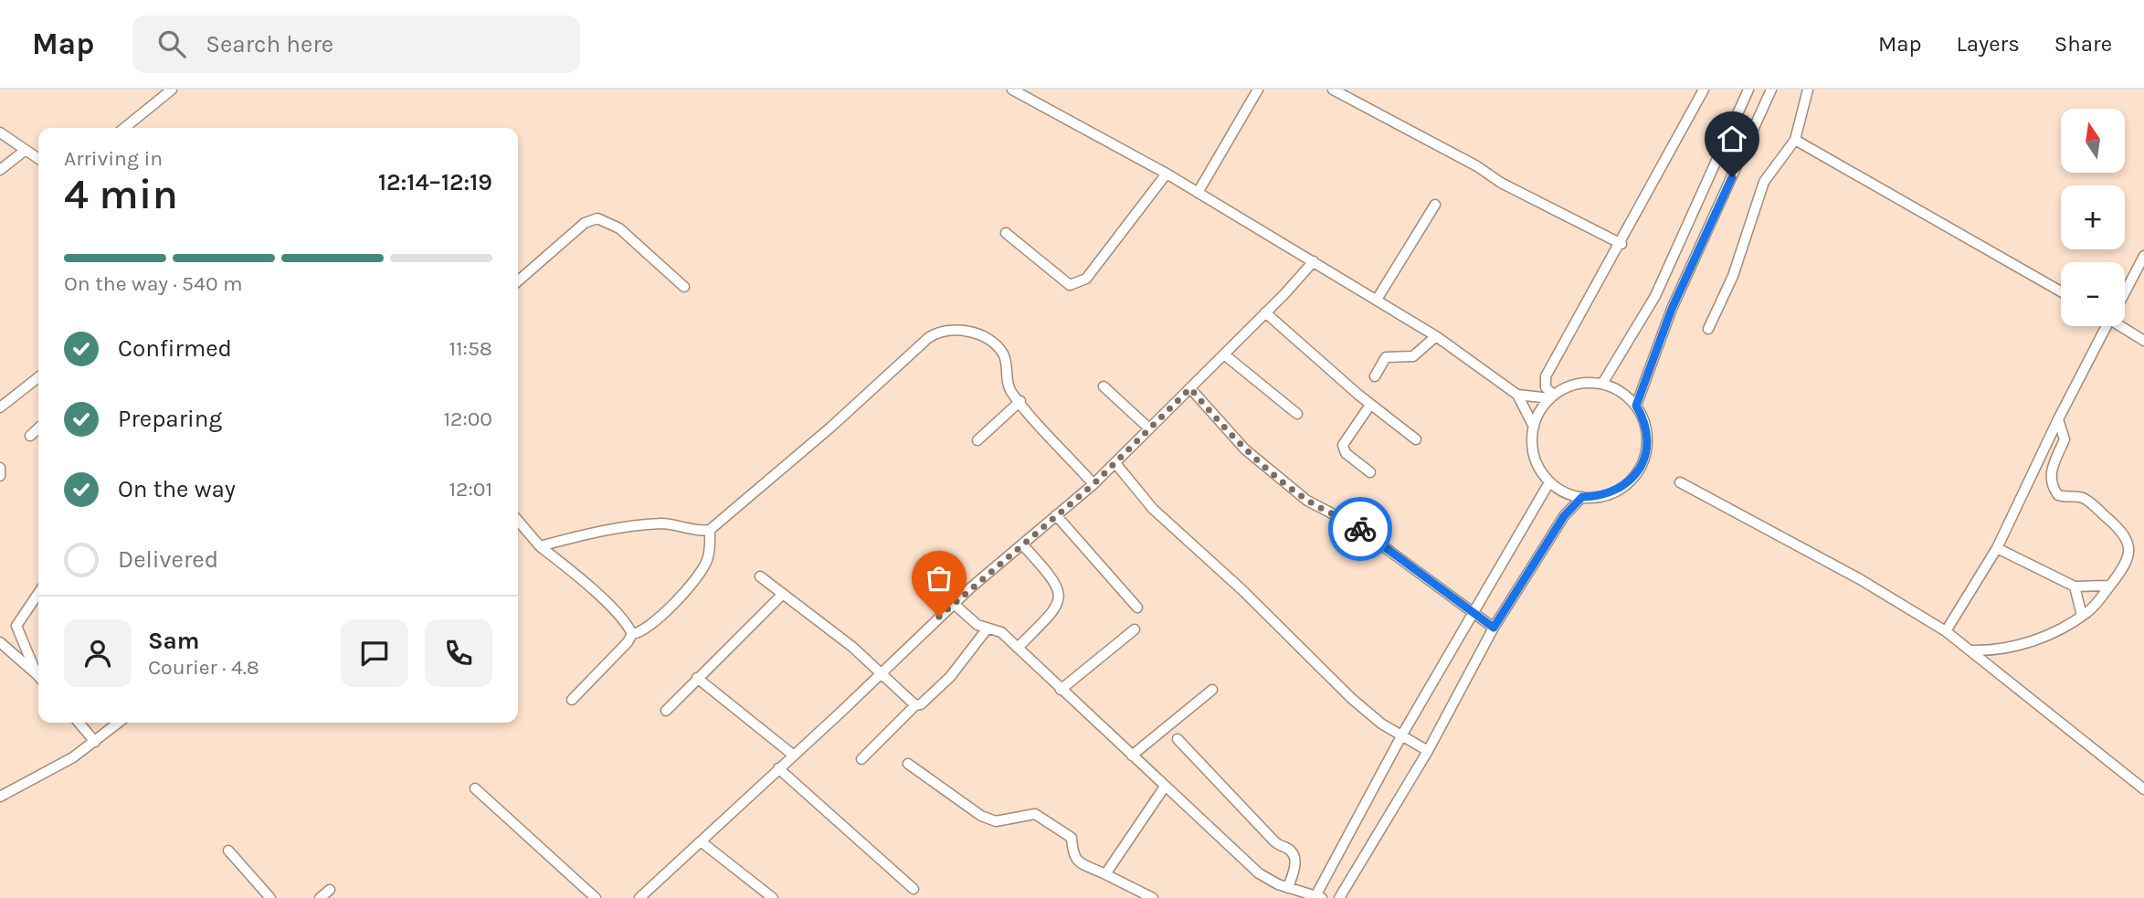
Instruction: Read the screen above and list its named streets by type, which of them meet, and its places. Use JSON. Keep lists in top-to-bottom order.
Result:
{
  "north": "top",
  "page": {
    "header": "Map",
    "search": "Search here",
    "nav": ["Map", "Layers", "Share"],
    "map_buttons": ["+", "−"],
    "heading": ["4 min", "Arriving in", "12:14–12:19"],
    "panel": ["Sam", "Courier · 4.8"],
    "bar": "On the way · 540 m",
    "list": [
      ["Confirmed", "11:58"],
      ["Preparing", "12:00"],
      ["On the way", "12:01"],
      "Delivered"
    ]
  }
}
